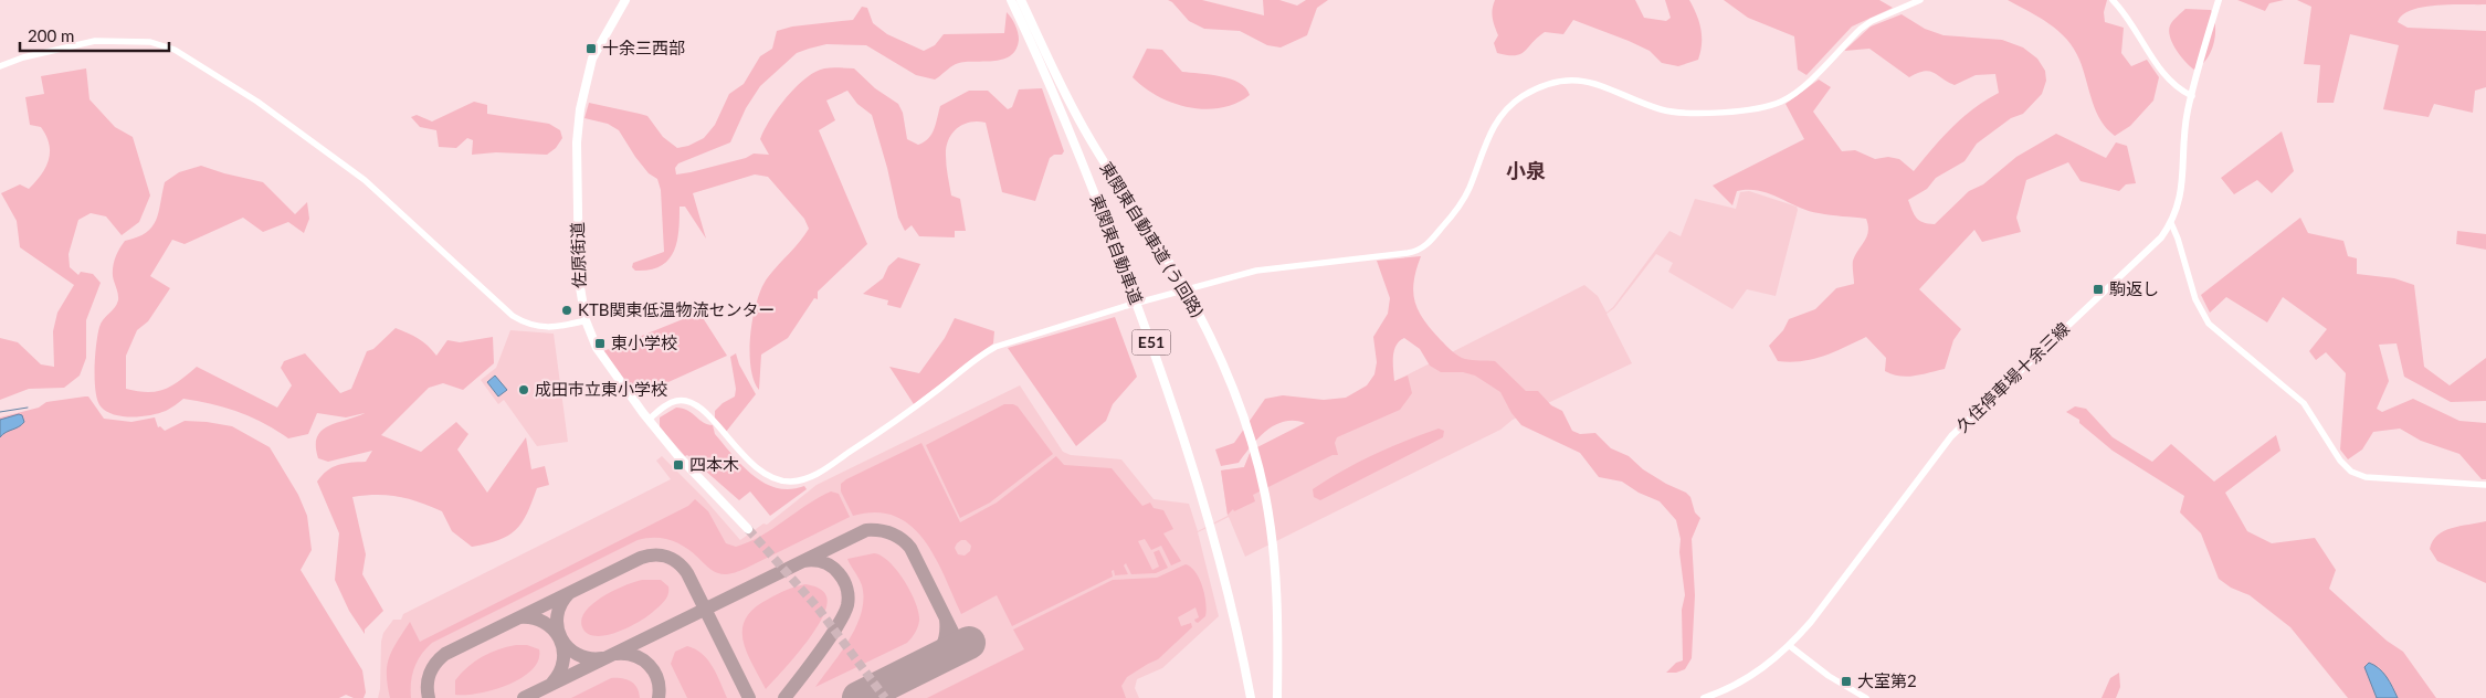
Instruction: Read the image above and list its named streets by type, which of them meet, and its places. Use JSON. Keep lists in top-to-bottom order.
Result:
{
  "streets": {
    "highway": [
      "東関東自動車道 (う回路)",
      "東関東自動車道",
      "佐原街道",
      "E51"
    ],
    "main road": ["久住停車場十余三線"]
  },
  "districts": ["小泉"],
  "places": {
    "transit": [
      "十余三西部",
      "駒返し",
      "東小学校",
      "四本木",
      "大室第2"
    ],
    "other": ["KTB関東低温物流センター", "成田市立東小学校"]
  },
  "scale_bar": "200 m"
}
